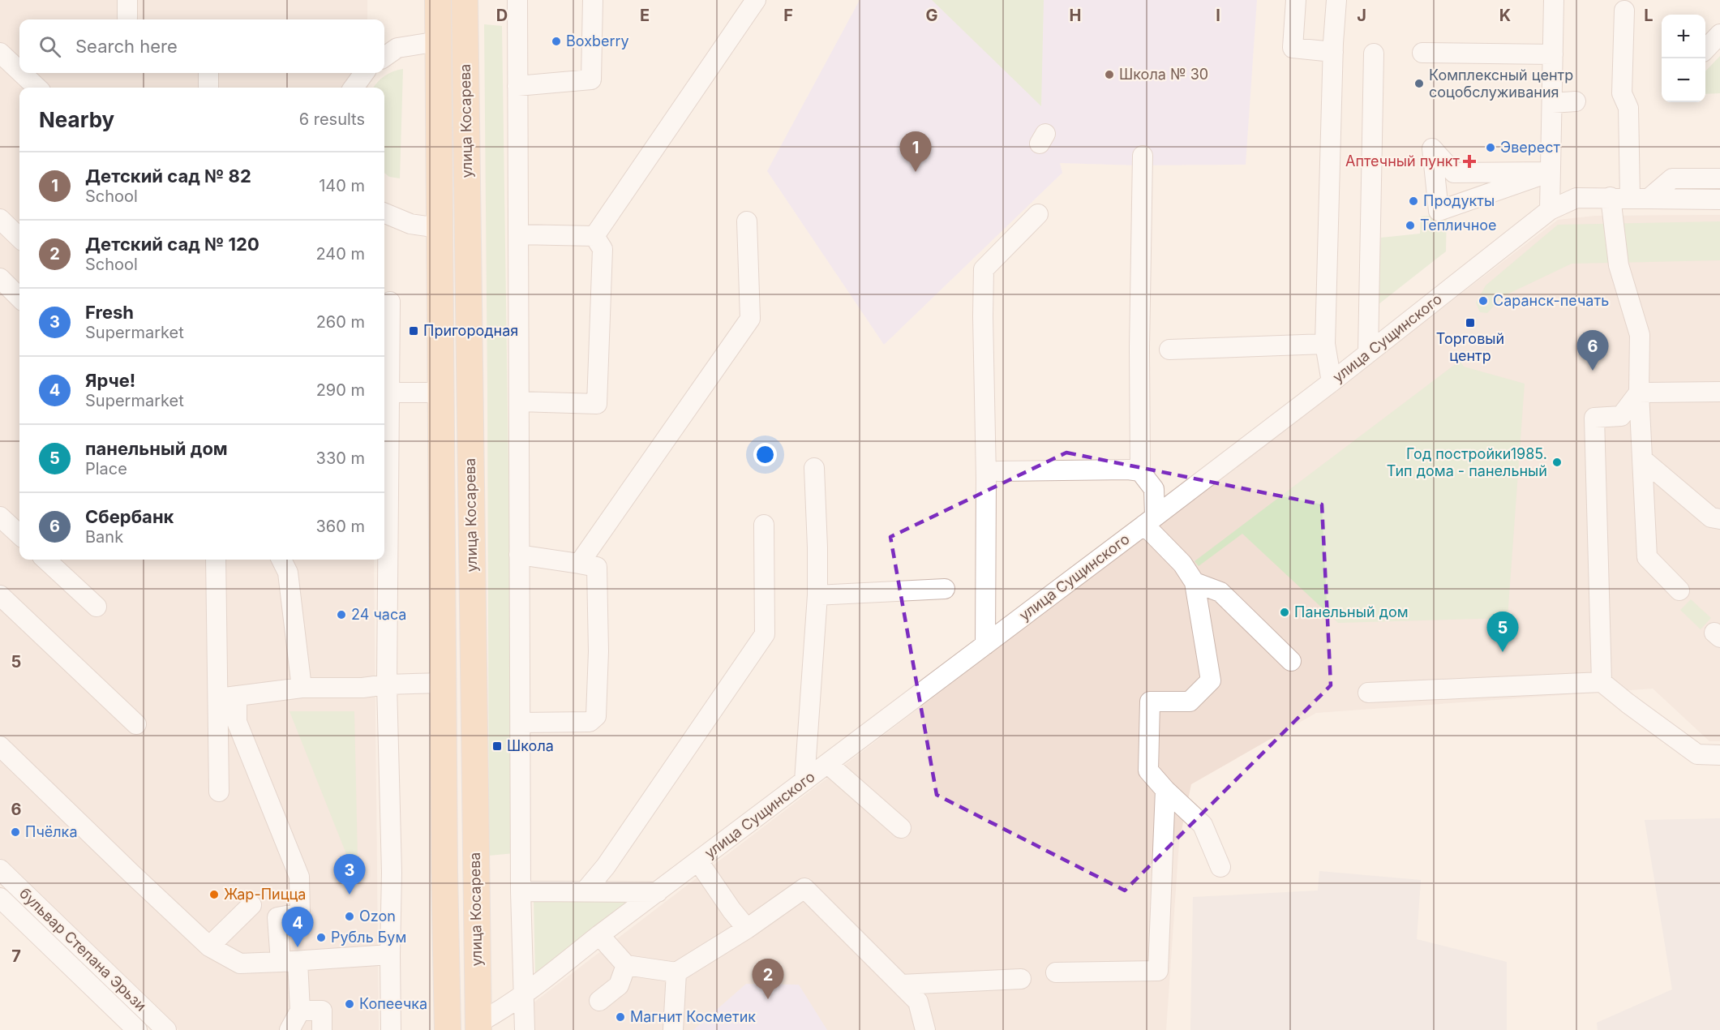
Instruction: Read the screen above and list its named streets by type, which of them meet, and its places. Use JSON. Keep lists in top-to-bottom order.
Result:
{
  "streets": {
    "main road": ["улица Косарева", "улица Сущинского"],
    "street": ["бульвар Степана Эрьзи"]
  },
  "crossings": [
    ["улица Косарева", "улица Сущинского"]
  ],
  "places": {
    "other": [
      "Boxberry",
      "Школа № 30",
      "Комплексный центр соцобслуживания",
      "Эверест",
      "Продукты",
      "Тепличное",
      "Саранск-печать",
      "Год постройки1985. Тип дома - панельный",
      "Панельный дом",
      "24 часа",
      "Пчёлка",
      "Жар-Пицца",
      "Ozon",
      "Рубль Бум",
      "Копеечка",
      "Магнит Косметик"
    ],
    "health": ["Аптечный пункт"],
    "transit": ["Торговый центр", "Пригородная", "Школа"]
  },
  "page": {
    "map_buttons": ["+", "−"],
    "search": "Search here",
    "heading": ["Nearby", "6 results"],
    "pins": [
      "1",
      "6",
      "5",
      "3",
      "4",
      "2"
    ],
    "list": [
      {
        "mark": "1",
        "name": "Детский сад № 82",
        "note": "School",
        "value": "140 m"
      },
      {
        "mark": "2",
        "name": "Детский сад № 120",
        "note": "School",
        "value": "240 m"
      },
      {
        "mark": "3",
        "name": "Fresh",
        "note": "Supermarket",
        "value": "260 m"
      },
      {
        "mark": "4",
        "name": "Ярче!",
        "note": "Supermarket",
        "value": "290 m"
      },
      {
        "mark": "5",
        "name": "панельный дом",
        "note": "Place",
        "value": "330 m"
      },
      {
        "mark": "6",
        "name": "Сбербанк",
        "note": "Bank",
        "value": "360 m"
      }
    ]
  },
  "grid": {
    "columns": [
      "D",
      "E",
      "F",
      "G",
      "H",
      "I",
      "J",
      "K",
      "L"
    ],
    "rows": ["5", "6", "7"]
  }
}
